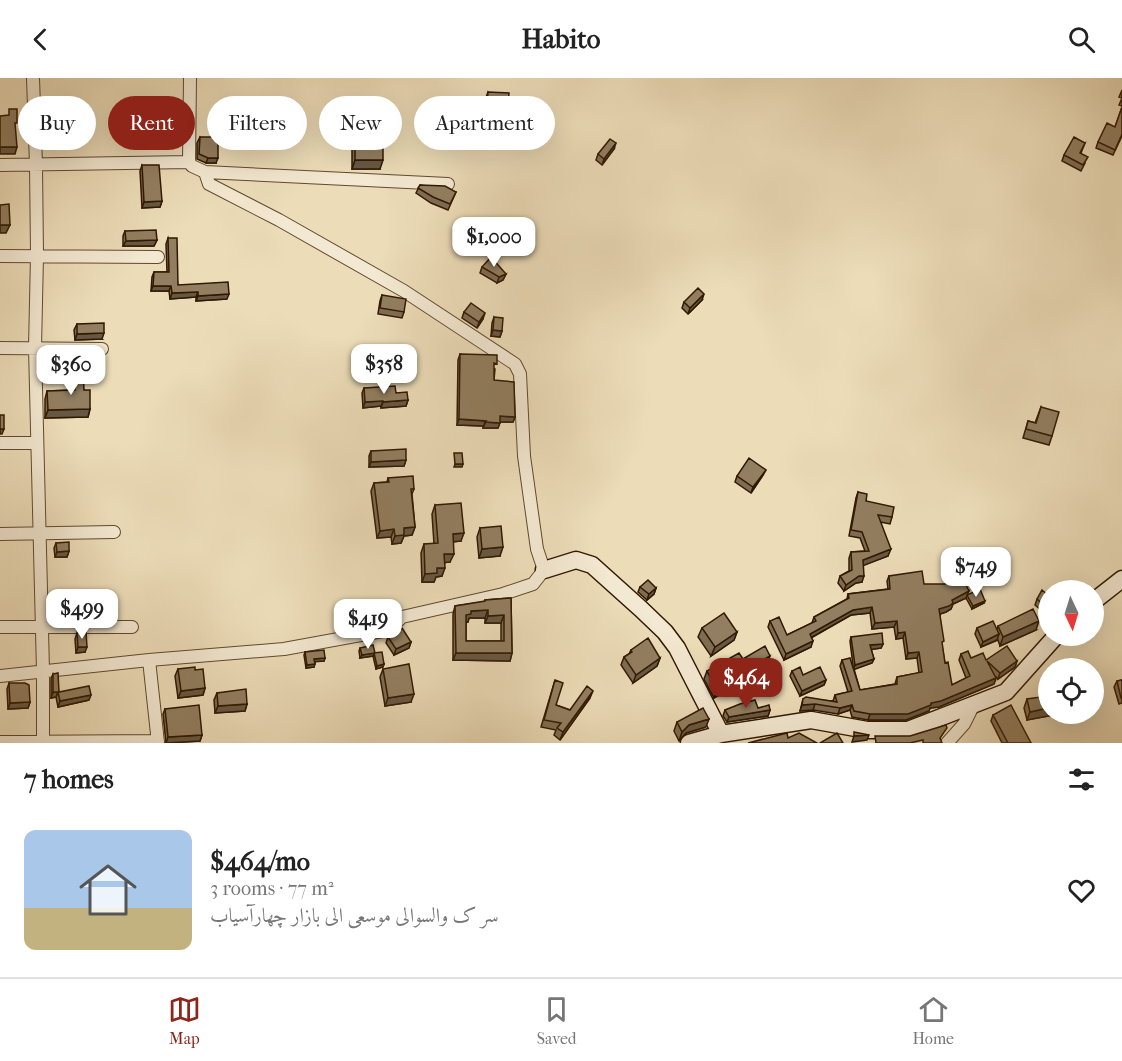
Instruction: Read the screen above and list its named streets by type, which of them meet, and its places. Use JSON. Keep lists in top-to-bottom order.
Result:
{
  "north": "bottom",
  "page": {
    "header": "Habito",
    "chip": [
      "Buy",
      "Rent",
      "Filters",
      "New",
      "Apartment"
    ],
    "price": [
      "$1,000",
      "$358",
      "$360",
      "$749",
      "$499",
      "$419",
      "$464"
    ],
    "heading": "7 homes",
    "list": [
      {
        "name": "$464/mo",
        "note": "3 rooms · 77 m² · سر ک والسوالی موسعی الی بازار چهارآسیاب"
      }
    ],
    "tabs": ["Map", "Saved", "Home"]
  }
}
